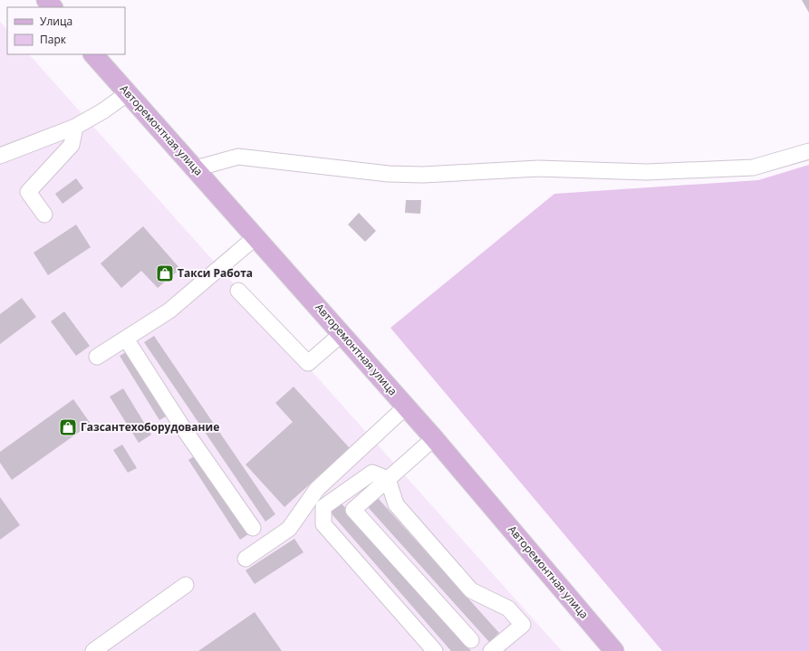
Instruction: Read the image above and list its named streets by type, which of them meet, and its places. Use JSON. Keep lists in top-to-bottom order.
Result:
{
  "streets": {
    "main road": ["Авторемонтная улица"]
  },
  "places": {
    "shop": ["Такси Работа", "Газсантехоборудование"]
  },
  "legend": ["Улица", "Парк"]
}
